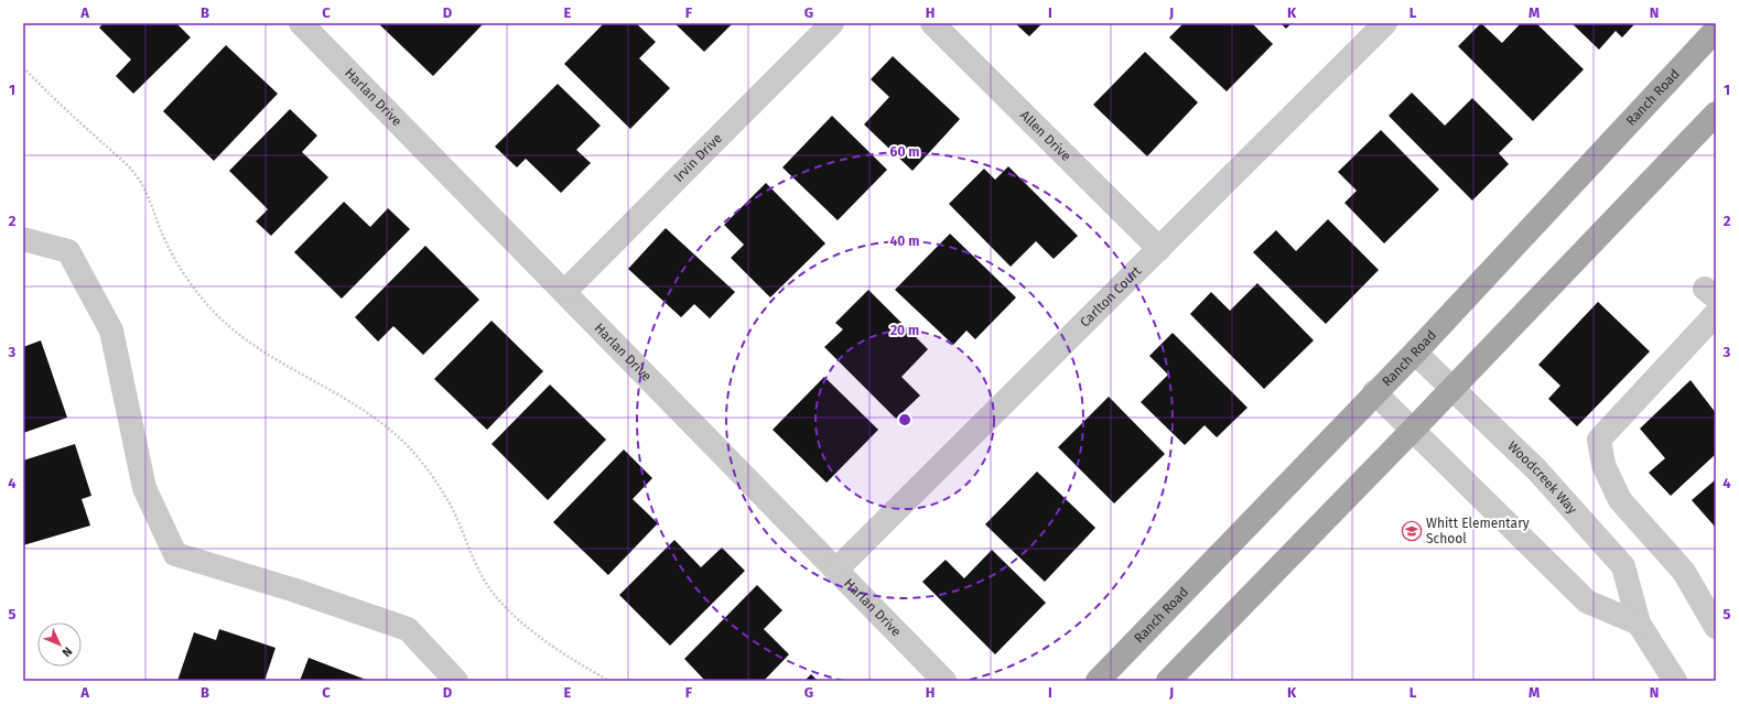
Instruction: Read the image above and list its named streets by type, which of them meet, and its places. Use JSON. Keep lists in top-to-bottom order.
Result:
{
  "streets": {
    "main road": ["Ranch Road"],
    "street": [
      "Harlan Drive",
      "Allen Drive",
      "Irvin Drive",
      "Carlton Court",
      "Woodcreek Way"
    ]
  },
  "crossings": [
    ["Harlan Drive", "Irvin Drive"],
    ["Harlan Drive", "Carlton Court"],
    ["Ranch Road", "Woodcreek Way"],
    ["Allen Drive", "Carlton Court"]
  ],
  "places": {
    "school or university": ["Whitt Elementary School"]
  },
  "north": "bottom right",
  "grid": {
    "columns": [
      "A",
      "B",
      "C",
      "D",
      "E",
      "F",
      "G",
      "H",
      "I",
      "J",
      "K",
      "L",
      "M",
      "N"
    ],
    "rows": [
      "1",
      "2",
      "3",
      "4",
      "5"
    ]
  },
  "rings": ["60 m", "40 m", "20 m"]
}
